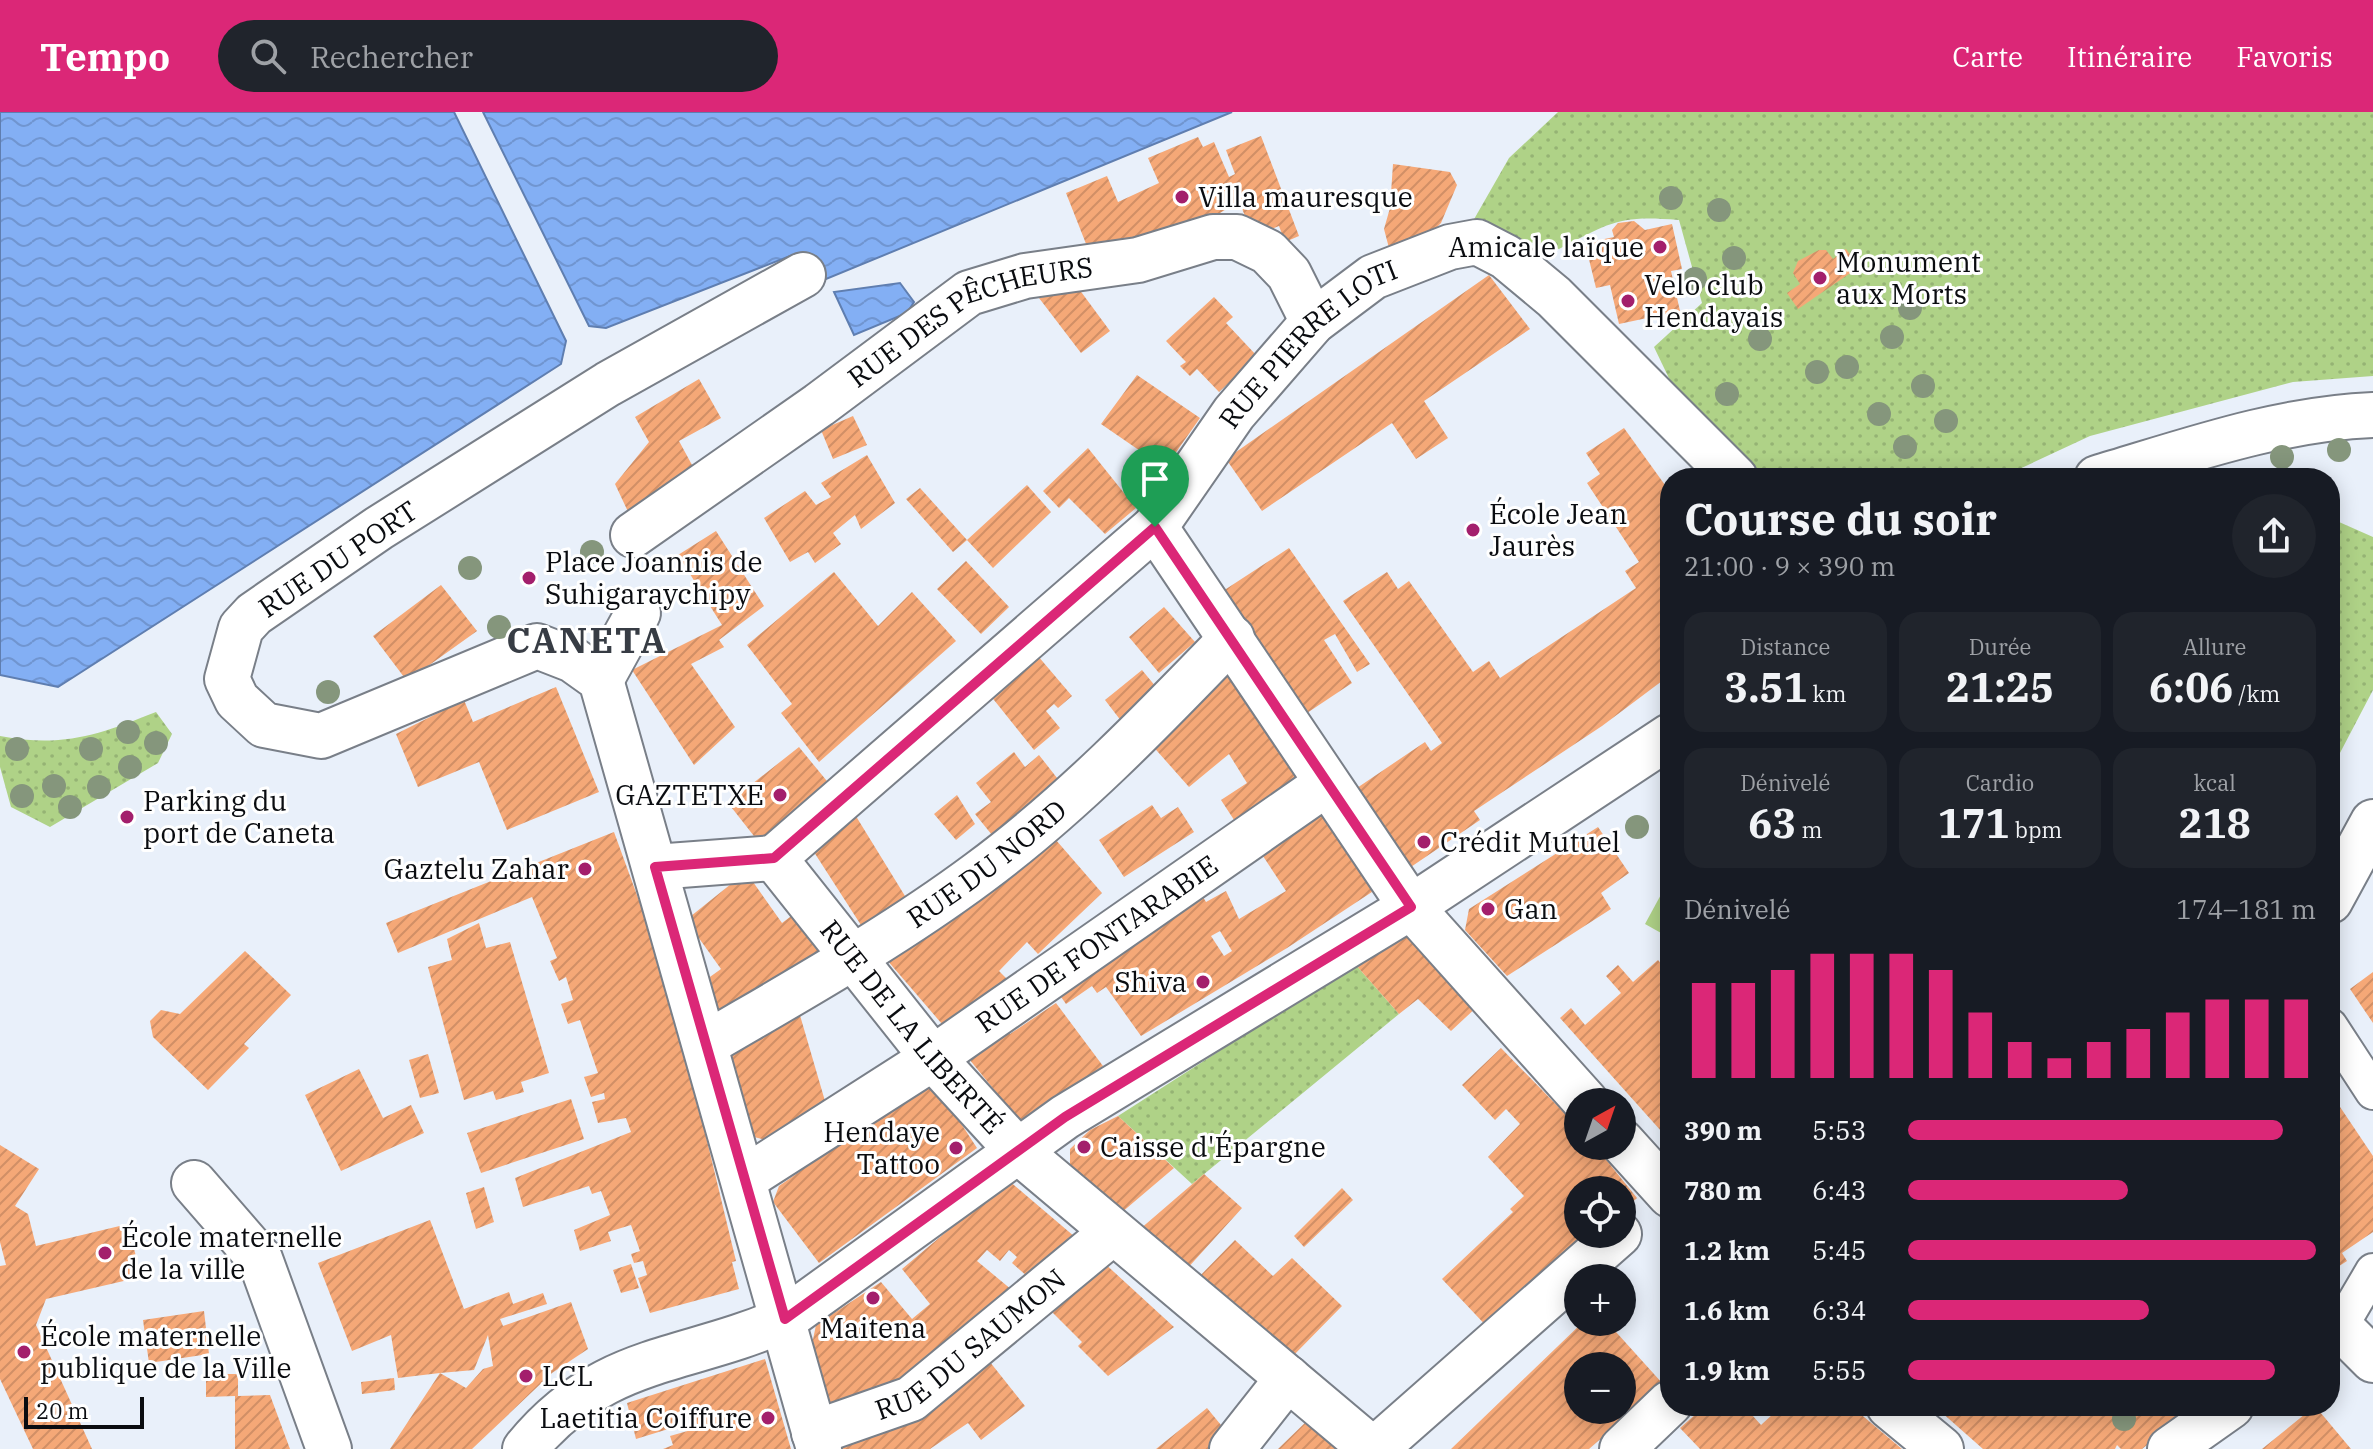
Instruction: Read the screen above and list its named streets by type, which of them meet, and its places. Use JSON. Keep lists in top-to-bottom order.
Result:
{
  "streets": {
    "street": [
      "RUE DES PÊCHEURS",
      "RUE PIERRE LOTI",
      "RUE DU PORT",
      "RUE DU NORD",
      "RUE DE FONTARABIE",
      "RUE DE LA LIBERTÉ",
      "RUE DU SAUMON"
    ]
  },
  "crossings": [
    ["RUE DES PÊCHEURS", "RUE PIERRE LOTI"],
    ["RUE PIERRE LOTI", "RUE DE LA LIBERTÉ"],
    ["RUE DU NORD", "RUE DE LA LIBERTÉ"],
    ["RUE DE FONTARABIE", "RUE DE LA LIBERTÉ"],
    ["RUE DE LA LIBERTÉ", "RUE DU SAUMON"]
  ],
  "districts": ["CANETA"],
  "places": [
    "Villa mauresque",
    "Amicale laïque",
    "Monument aux Morts",
    "Velo club Hendayais",
    "École Jean Jaurès",
    "Place Joannis de Suhigaraychipy",
    "GAZTETXE",
    "Parking du port de Caneta",
    "Crédit Mutuel",
    "Gaztelu Zahar",
    "Gan",
    "Shiva",
    "Caisse d'Épargne",
    "Hendaye Tattoo",
    "École maternelle de la ville",
    "Maitena",
    "École maternelle publique de la Ville",
    "LCL",
    "Laetitia Coiffure"
  ],
  "scale_bar": "20 m",
  "north": "top right",
  "page": {
    "header": "Tempo",
    "search": "Rechercher",
    "nav": ["Carte", "Itinéraire", "Favoris"],
    "heading": ["Course du soir", "21:00 · 9 × 390 m"],
    "stats": [
      ["Distance", "3.51 km"],
      ["Durée", "21:25"],
      ["Allure", "6:06 /km"],
      ["Dénivelé", "63 m"],
      ["Cardio", "171 bpm"],
      ["kcal", "218"]
    ],
    "chart": ["Dénivelé", "174–181 m"],
    "map_buttons": ["+", "−"],
    "list": [
      {
        "name": "390 m",
        "note": "5:53"
      },
      {
        "name": "780 m",
        "note": "6:43"
      },
      {
        "name": "1.2 km",
        "note": "5:45"
      },
      {
        "name": "1.6 km",
        "note": "6:34"
      },
      {
        "name": "1.9 km",
        "note": "5:55"
      }
    ],
    "scale": "20 m"
  }
}
